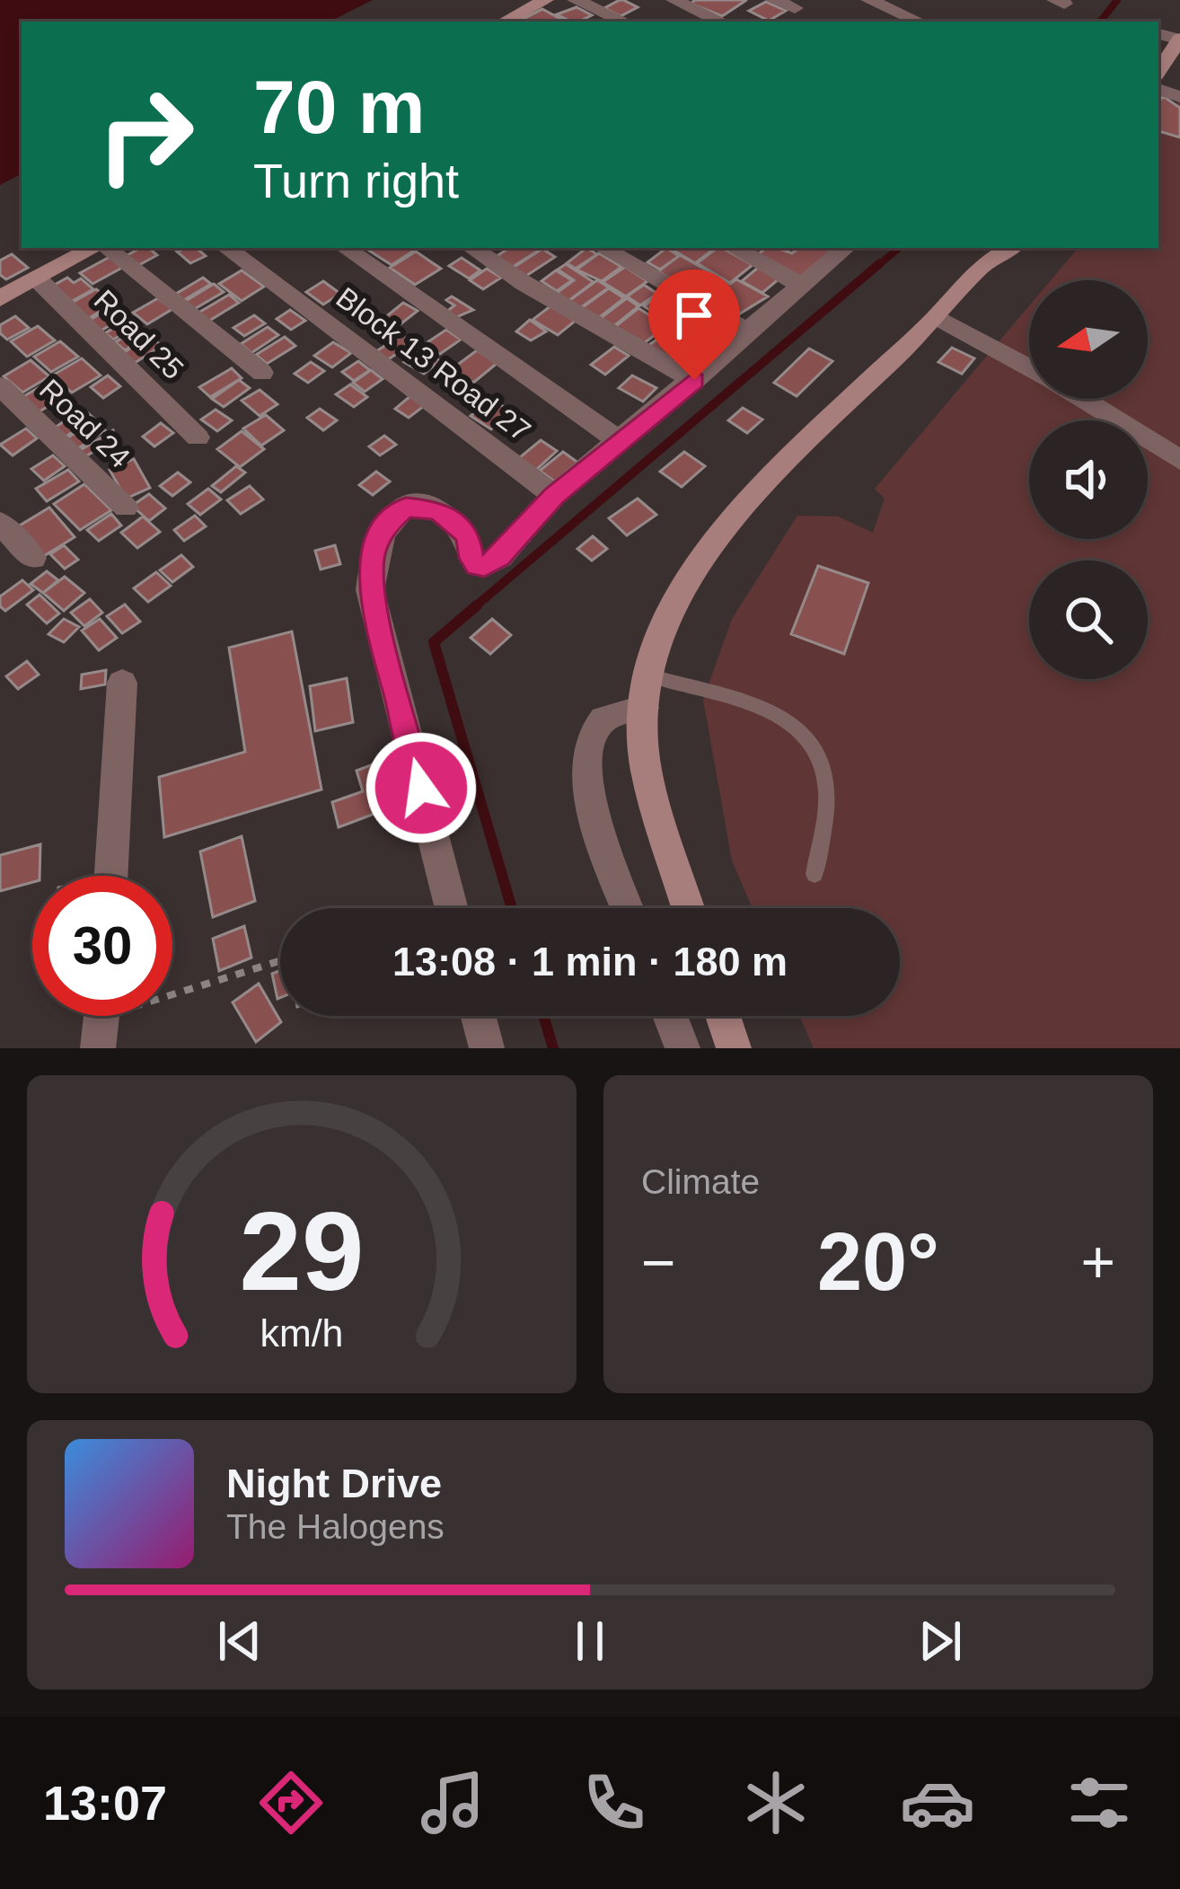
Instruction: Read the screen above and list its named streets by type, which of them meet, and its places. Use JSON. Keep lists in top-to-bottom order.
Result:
{
  "streets": {
    "street": ["Road 25", "Block 13 Road 27", "Road 24"]
  },
  "north": "left",
  "page": {
    "turn": ["70 m", "Turn right"],
    "limit": "30",
    "trip": "13:08 · 1 min · 180 m",
    "tile": "Climate",
    "heat": ["−", "20°", "+"],
    "song": ["Night Drive", "The Halogens"],
    "tabs": "13:07",
    "gauge": ["29", "km/h"]
  }
}
